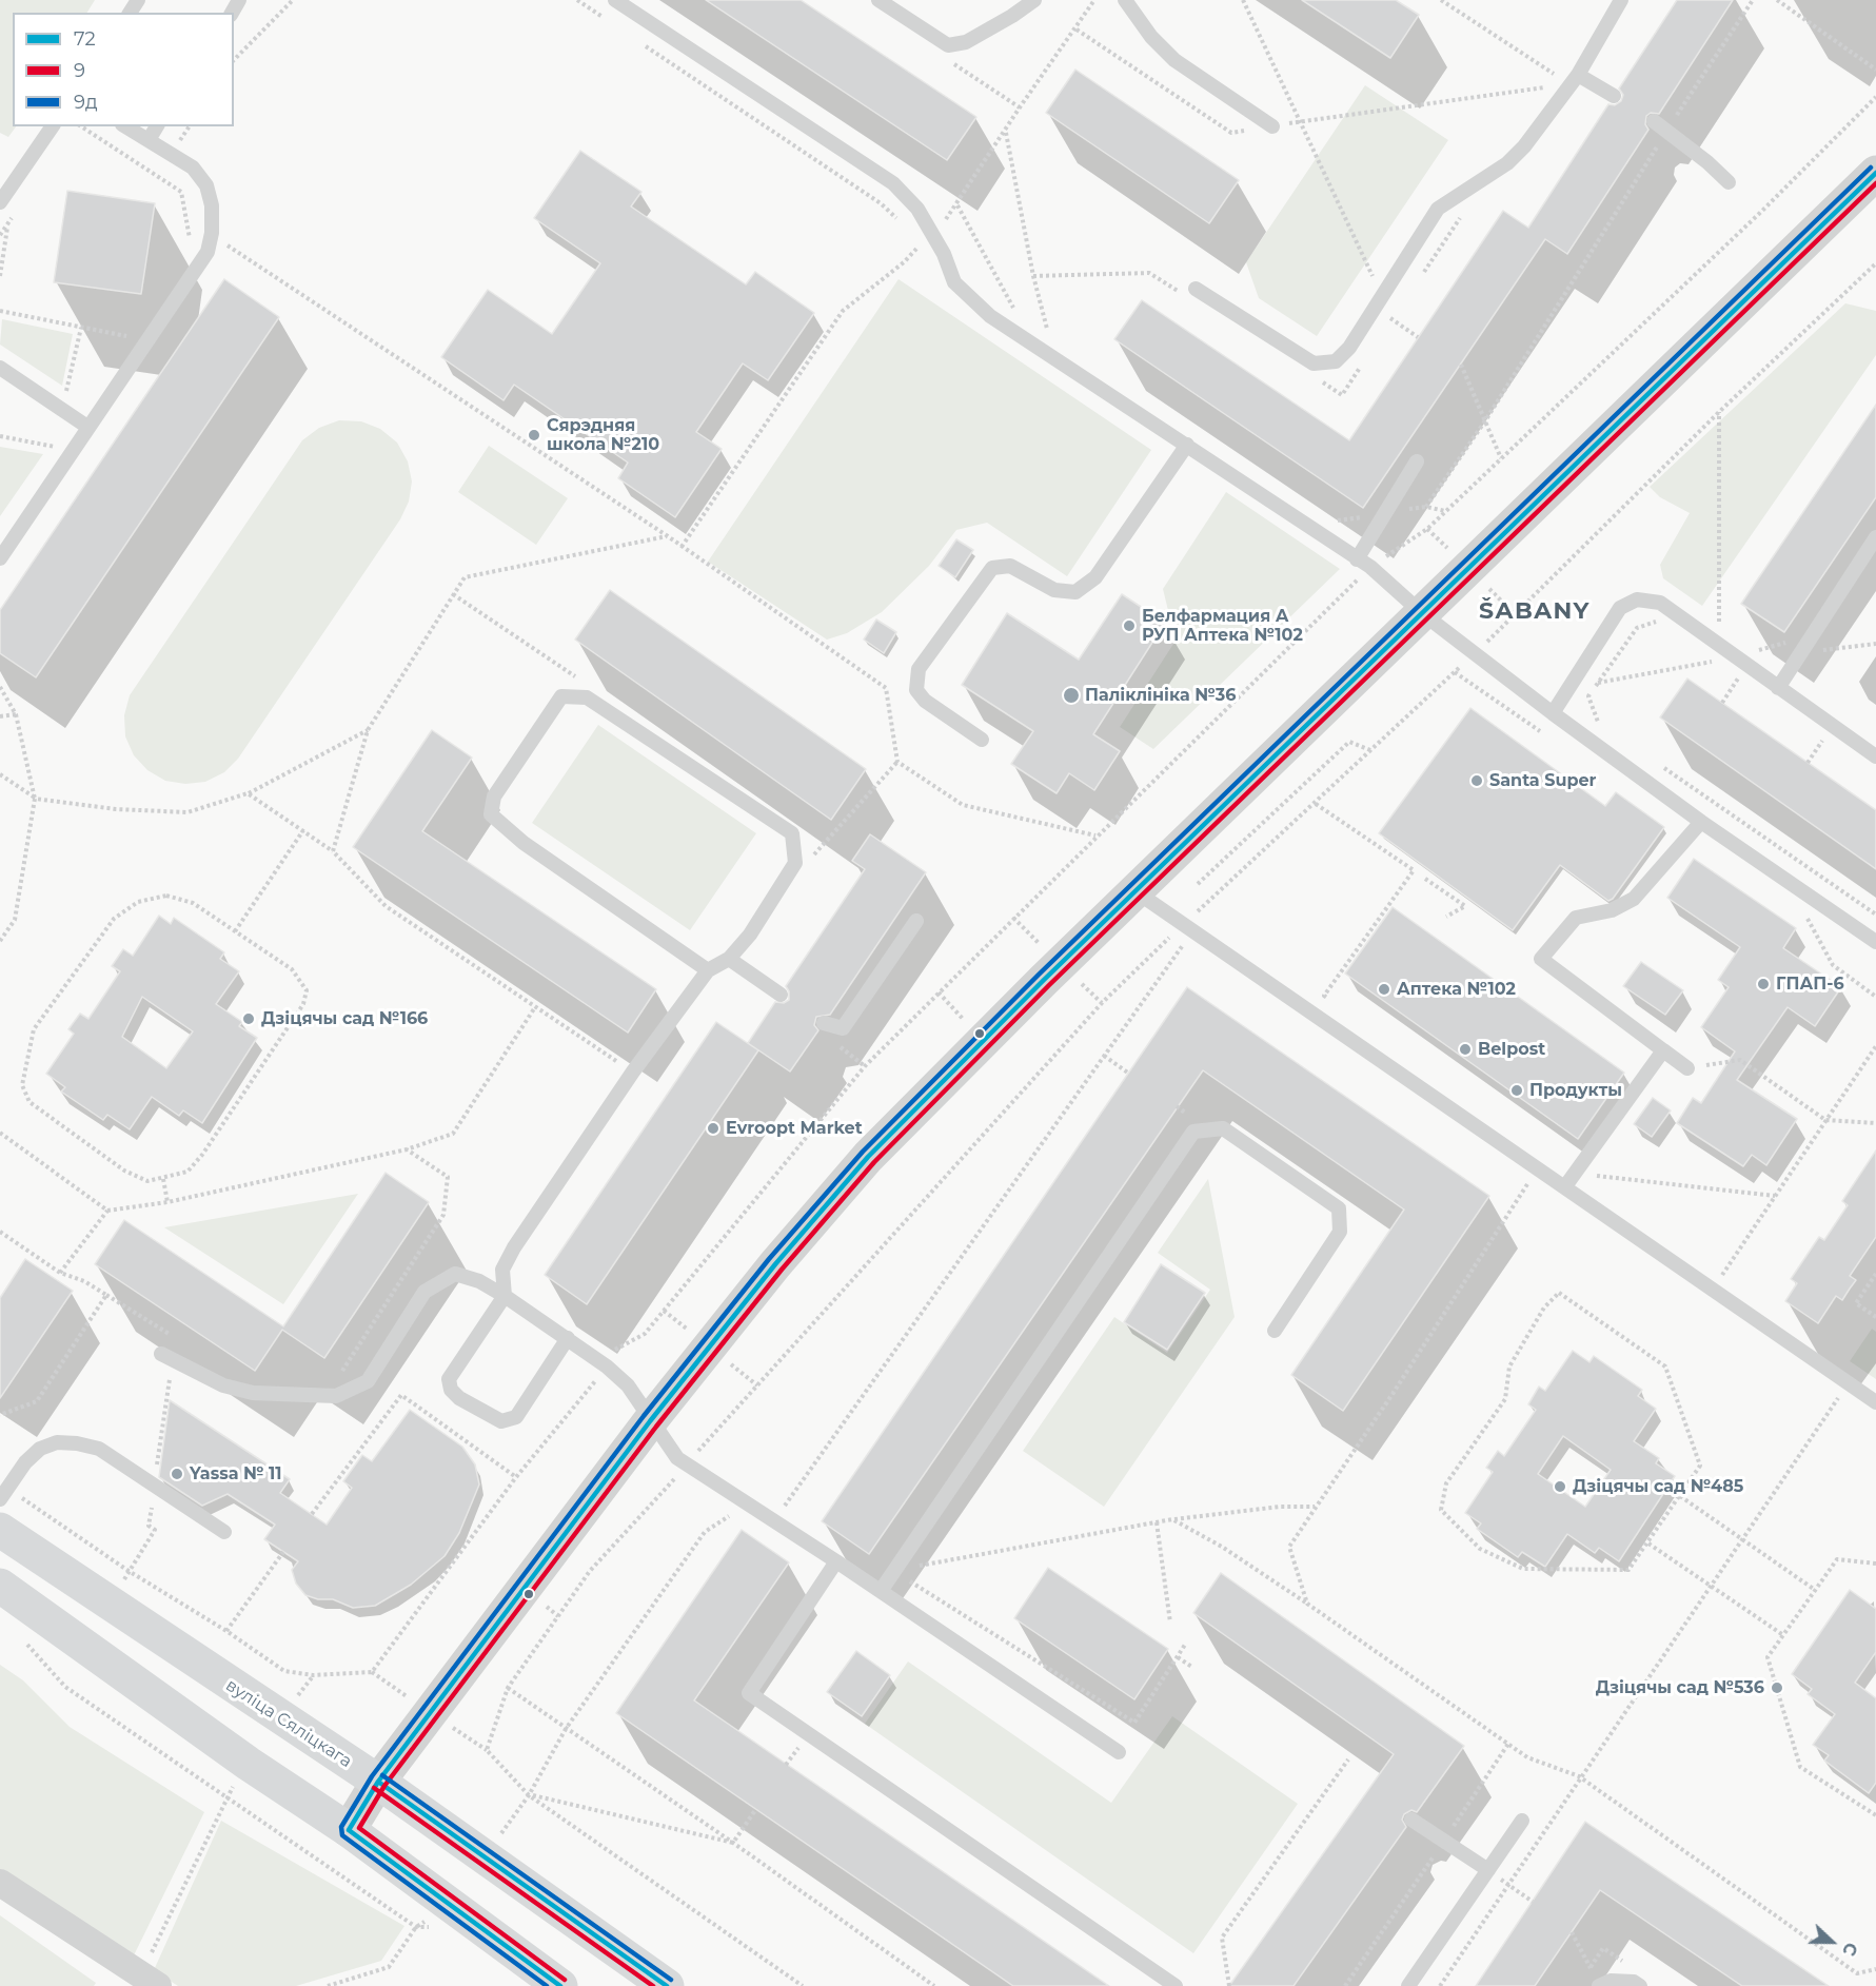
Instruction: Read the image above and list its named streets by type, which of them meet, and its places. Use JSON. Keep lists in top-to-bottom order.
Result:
{
  "streets": {
    "main road": ["вуліца Сяліцкага"]
  },
  "districts": ["ŠABANY"],
  "places": [
    "Сярэдняя школа №210",
    "Белфармация А РУП Аптека №102",
    "Паліклініка №36",
    "Santa Super",
    "ГПАП-6",
    "Аптека №102",
    "Дзіцячы сад №166",
    "Belpost",
    "Продукты",
    "Evroopt Market",
    "Yassa № 11",
    "Дзіцячы сад №485",
    "Дзіцячы сад №536"
  ],
  "lines": ["transit line 9д", "transit line 72", "transit line 9"],
  "legend": ["72", "9", "9д"],
  "north": "right"
}
